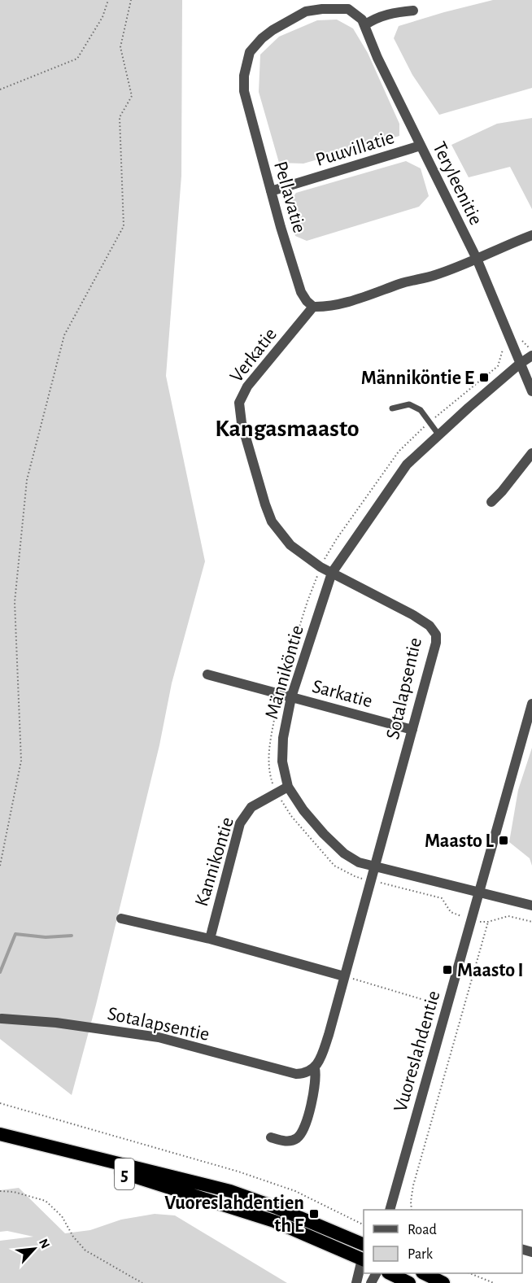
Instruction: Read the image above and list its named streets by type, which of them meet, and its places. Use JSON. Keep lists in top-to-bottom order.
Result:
{
  "streets": {
    "highway": ["5"],
    "street": [
      "Puuvillatie",
      "Teryleenitie",
      "Pellavatie",
      "Verkatie",
      "Männiköntie",
      "Sotalapsentie",
      "Sarkatie",
      "Kannikontie",
      "Vuoreslahdentie"
    ]
  },
  "crossings": [
    ["Puuvillatie", "Teryleenitie"],
    ["Puuvillatie", "Pellavatie"],
    ["Teryleenitie", "Pellavatie"],
    ["Pellavatie", "Verkatie"],
    ["Verkatie", "Männiköntie"],
    ["Verkatie", "Sotalapsentie"],
    ["Männiköntie", "Sotalapsentie"],
    ["Männiköntie", "Sarkatie"],
    ["Männiköntie", "Kannikontie"],
    ["Männiköntie", "Vuoreslahdentie"],
    ["Sotalapsentie", "Sarkatie"]
  ],
  "districts": ["Kangasmaasto"],
  "places": {
    "transit": [
      "Männiköntie E",
      "Maasto L",
      "Maasto I",
      "Vuoreslahdentien th E"
    ]
  },
  "legend": ["Road", "Park"],
  "north": "top right"
}
